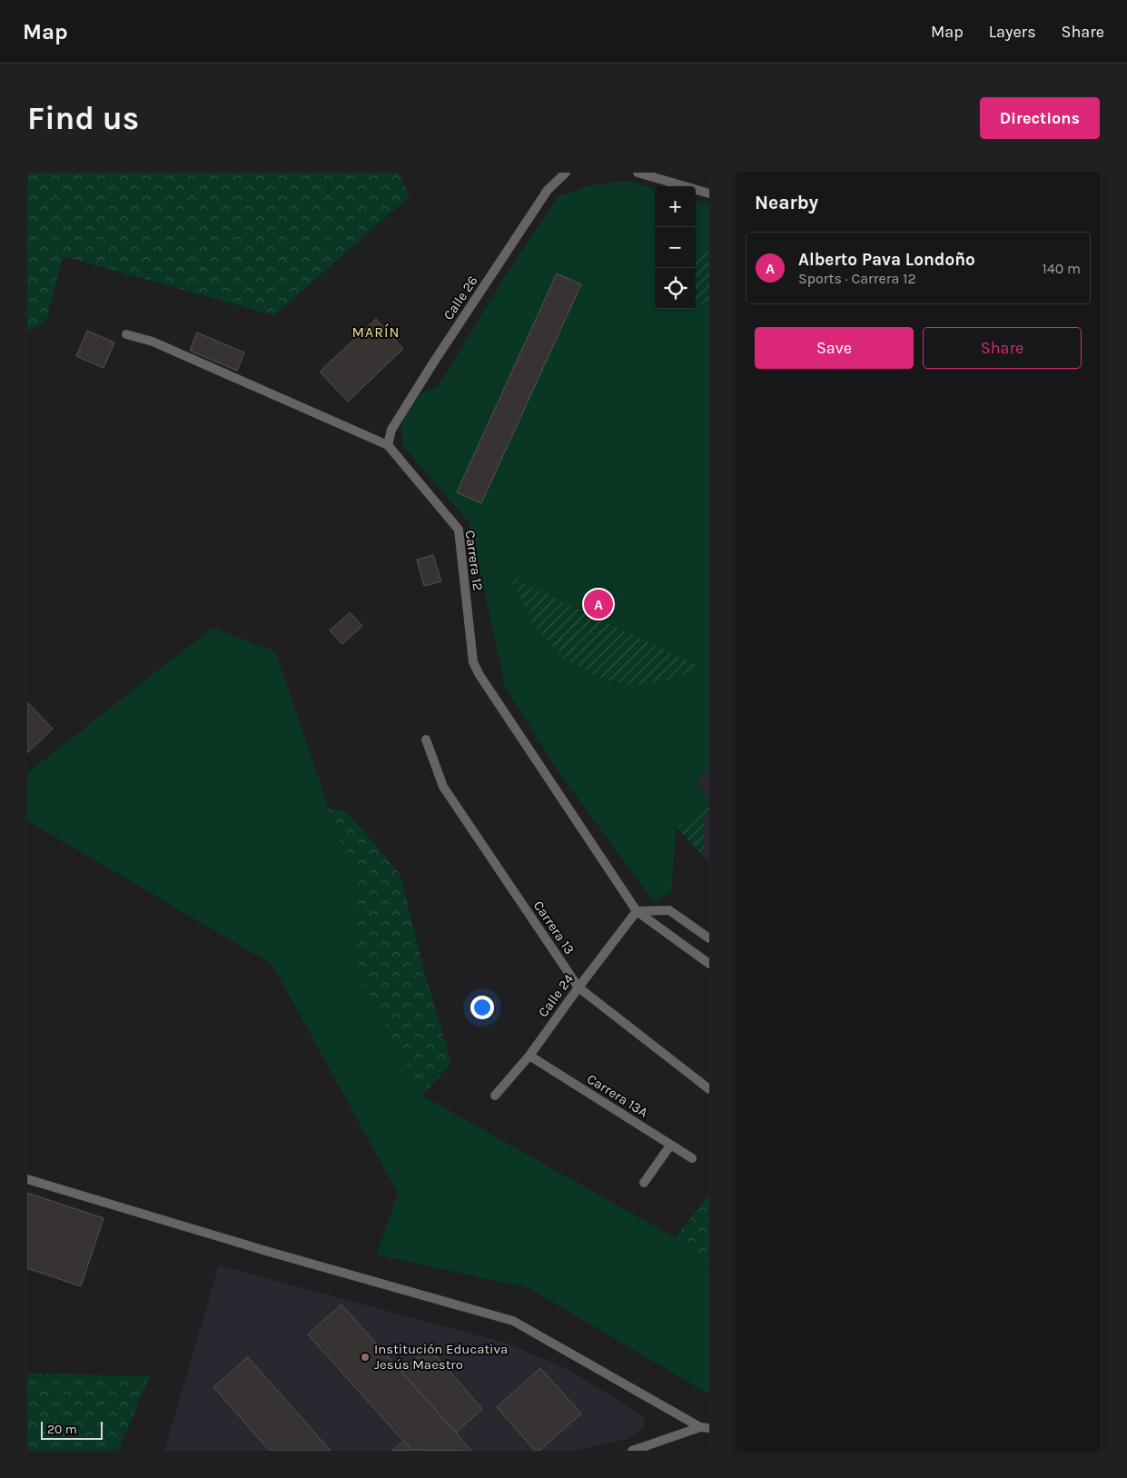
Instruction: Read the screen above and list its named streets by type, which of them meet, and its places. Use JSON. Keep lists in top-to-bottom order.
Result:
{
  "streets": {
    "street": [
      "Calle 26",
      "Carrera 12",
      "Carrera 13",
      "Calle 24",
      "Carrera 13A"
    ]
  },
  "crossings": [
    ["Calle 26", "Carrera 12"],
    ["Carrera 12", "Calle 24"],
    ["Carrera 13", "Calle 24"],
    ["Calle 24", "Carrera 13A"]
  ],
  "districts": ["MARÍN"],
  "places": ["Institución Educativa Jesús Maestro"],
  "scale_bar": "20 m",
  "page": {
    "header": "Map",
    "nav": ["Map", "Layers", "Share"],
    "buttons": [
      "Directions",
      ["Save", "Share"]
    ],
    "title": "Find us",
    "heading": "Nearby",
    "map_buttons": ["+", "−"],
    "list": [
      {
        "mark": "A",
        "name": "Alberto Pava Londoño",
        "note": "Sports · Carrera 12",
        "value": "140 m"
      }
    ],
    "pins": "A",
    "scale": "20 m"
  }
}
